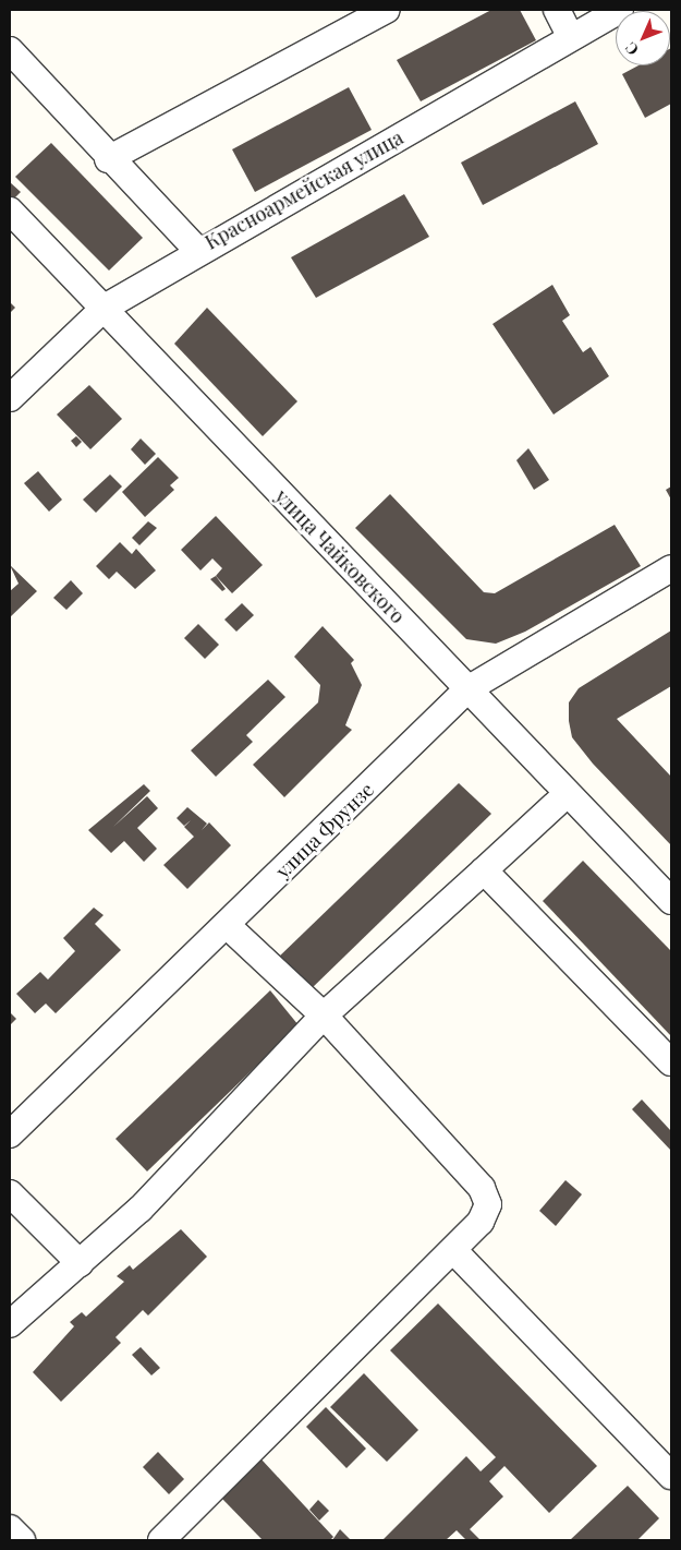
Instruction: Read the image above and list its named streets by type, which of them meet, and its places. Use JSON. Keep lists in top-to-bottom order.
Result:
{
  "streets": {
    "street": ["Красноармейская улица", "улица Чайковского", "улица Фрунзе"]
  },
  "crossings": [
    ["Красноармейская улица", "улица Чайковского"],
    ["улица Чайковского", "улица Фрунзе"]
  ],
  "north": "bottom left"
}
